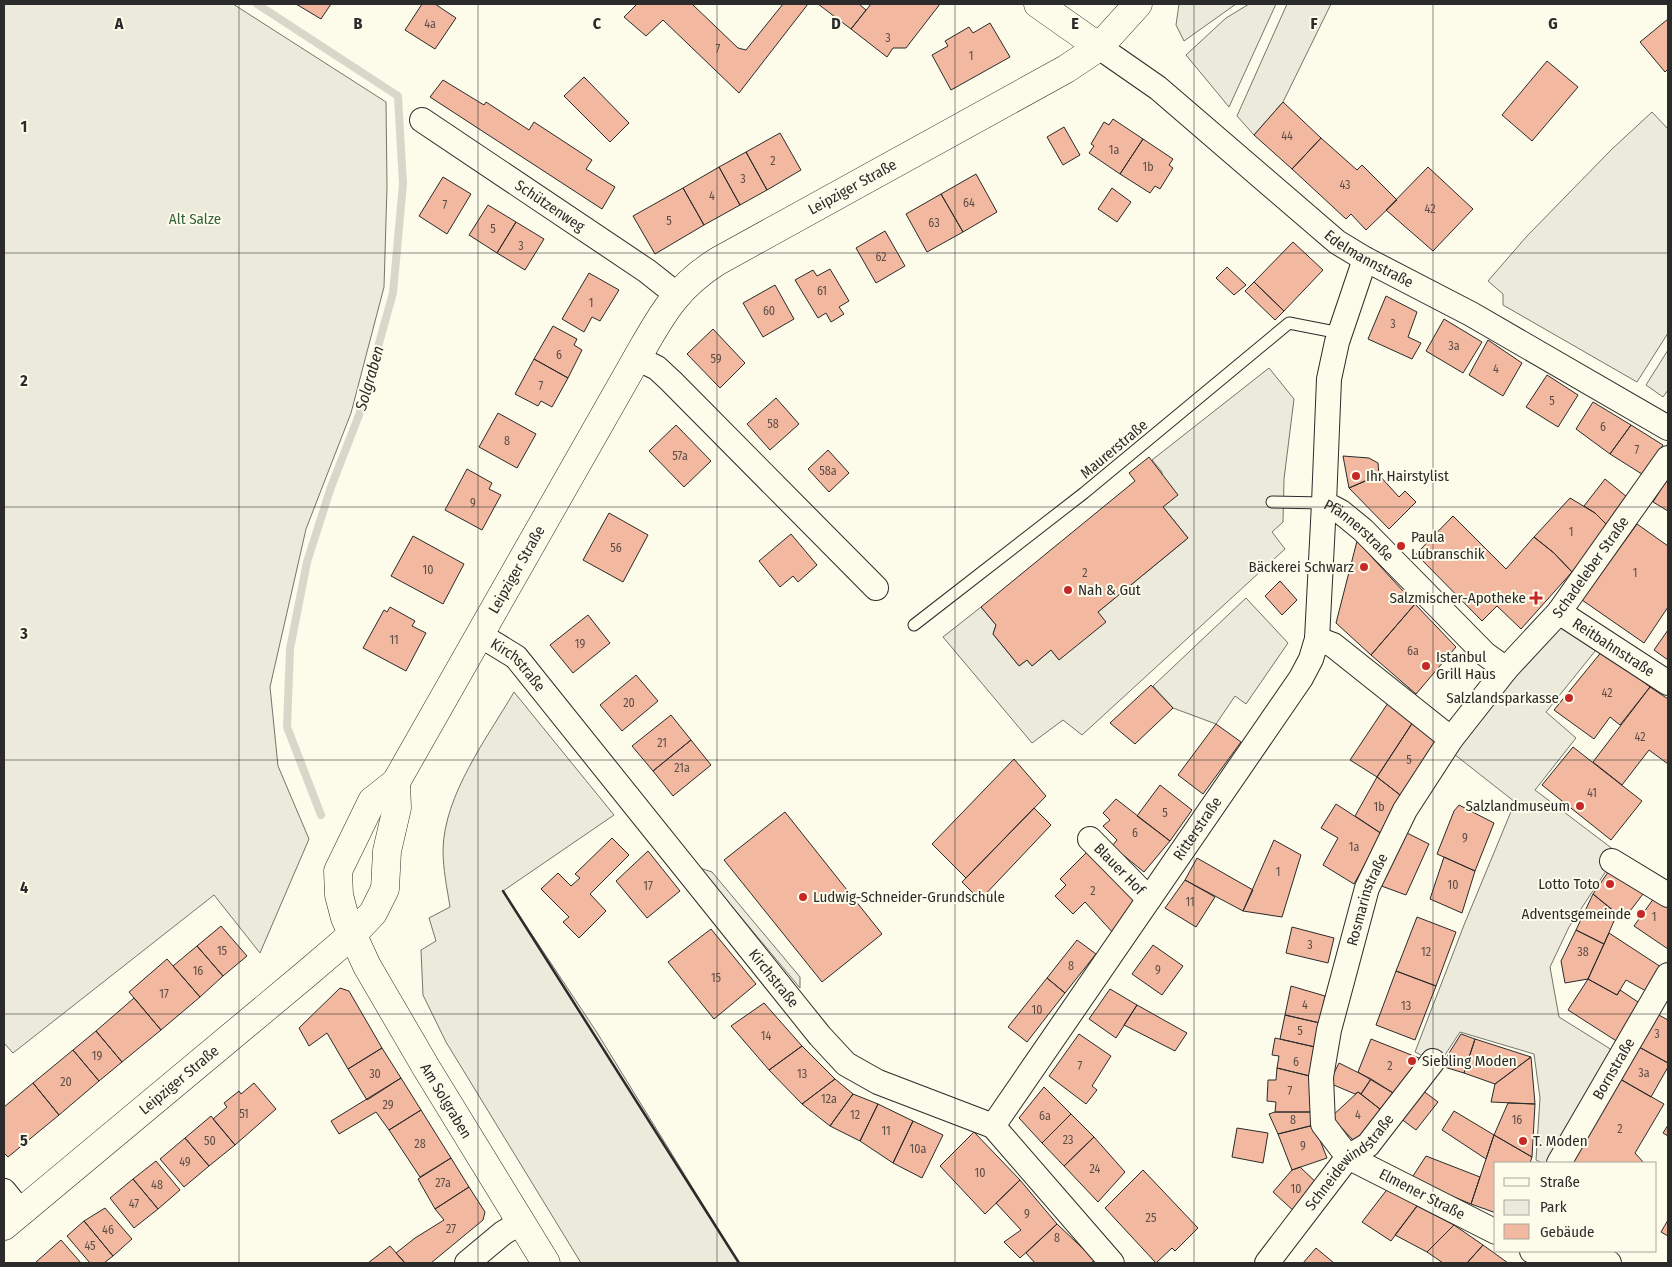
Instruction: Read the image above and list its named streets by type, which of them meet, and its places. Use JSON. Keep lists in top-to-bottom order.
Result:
{
  "streets": {
    "main road": ["Leipziger Straße", "Am Solgraben"],
    "street": [
      "Schützenweg",
      "Edelmannstraße",
      "Pfännerstraße",
      "Schadeleber Straße",
      "Reitbahnstraße",
      "Kirchstraße",
      "Ritterstraße",
      "Blauer Hof",
      "Rosmarinstraße",
      "Bornstraße",
      "Schneidewindstraße",
      "Elmener Straße"
    ],
    "lane": ["Maurerstraße"]
  },
  "crossings": [
    ["Leipziger Straße", "Schützenweg"],
    ["Leipziger Straße", "Edelmannstraße"],
    ["Leipziger Straße", "Kirchstraße"],
    ["Leipziger Straße", "Am Solgraben"],
    ["Edelmannstraße", "Pfännerstraße"],
    ["Maurerstraße", "Pfännerstraße"],
    ["Pfännerstraße", "Schadeleber Straße"],
    ["Pfännerstraße", "Ritterstraße"],
    ["Pfännerstraße", "Rosmarinstraße"],
    ["Schadeleber Straße", "Reitbahnstraße"],
    ["Schadeleber Straße", "Rosmarinstraße"],
    ["Kirchstraße", "Ritterstraße"],
    ["Ritterstraße", "Blauer Hof"],
    ["Rosmarinstraße", "Schneidewindstraße"],
    ["Rosmarinstraße", "Elmener Straße"],
    ["Schneidewindstraße", "Elmener Straße"]
  ],
  "water": ["Solgraben"],
  "parks": ["Alt Salze"],
  "places": {
    "other": [
      "Ihr Hairstylist",
      "Paula Lubranschik",
      "Bäckerei Schwarz",
      "Nah & Gut",
      "Istanbul Grill Haus",
      "Salzlandsparkasse",
      "Salzlandmuseum",
      "Lotto Toto",
      "Ludwig-Schneider-Grundschule",
      "Adventsgemeinde",
      "Siebling Moden",
      "T. Moden"
    ],
    "health": ["Salzmischer-Apotheke"]
  },
  "house_numbers": [
    "4a",
    "3",
    "7",
    "1",
    "44",
    "1a",
    "2",
    "1b",
    "3",
    "43",
    "4",
    "64",
    "7",
    "42",
    "5",
    "63",
    "5",
    "3",
    "62",
    "61",
    "1",
    "60",
    "3",
    "3a",
    "6",
    "59",
    "4",
    "7",
    "5",
    "58",
    "6",
    "8",
    "7",
    "57a",
    "58a",
    "9",
    "1",
    "56",
    "10",
    "2",
    "1",
    "11",
    "19",
    "6a",
    "42",
    "20",
    "42",
    "21",
    "5",
    "21a",
    "41",
    "1b",
    "5",
    "6",
    "9",
    "1a",
    "1",
    "10",
    "17",
    "2",
    "11",
    "1",
    "3",
    "15",
    "12",
    "38",
    "8",
    "9",
    "16",
    "15",
    "17",
    "4",
    "13",
    "10",
    "5",
    "3",
    "14",
    "19",
    "6",
    "7",
    "2",
    "3a",
    "30",
    "13",
    "20",
    "7",
    "12a",
    "29",
    "51",
    "12",
    "4",
    "6a",
    "8",
    "16",
    "2",
    "11",
    "23",
    "50",
    "28",
    "9",
    "10a",
    "49",
    "24",
    "10",
    "27a",
    "48",
    "10",
    "47",
    "9",
    "25",
    "27",
    "46",
    "8",
    "45"
  ],
  "legend": ["Straße", "Park", "Gebäude"],
  "grid": {
    "columns": [
      "A",
      "B",
      "C",
      "D",
      "E",
      "F",
      "G"
    ],
    "rows": [
      "1",
      "2",
      "3",
      "4",
      "5"
    ]
  }
}
